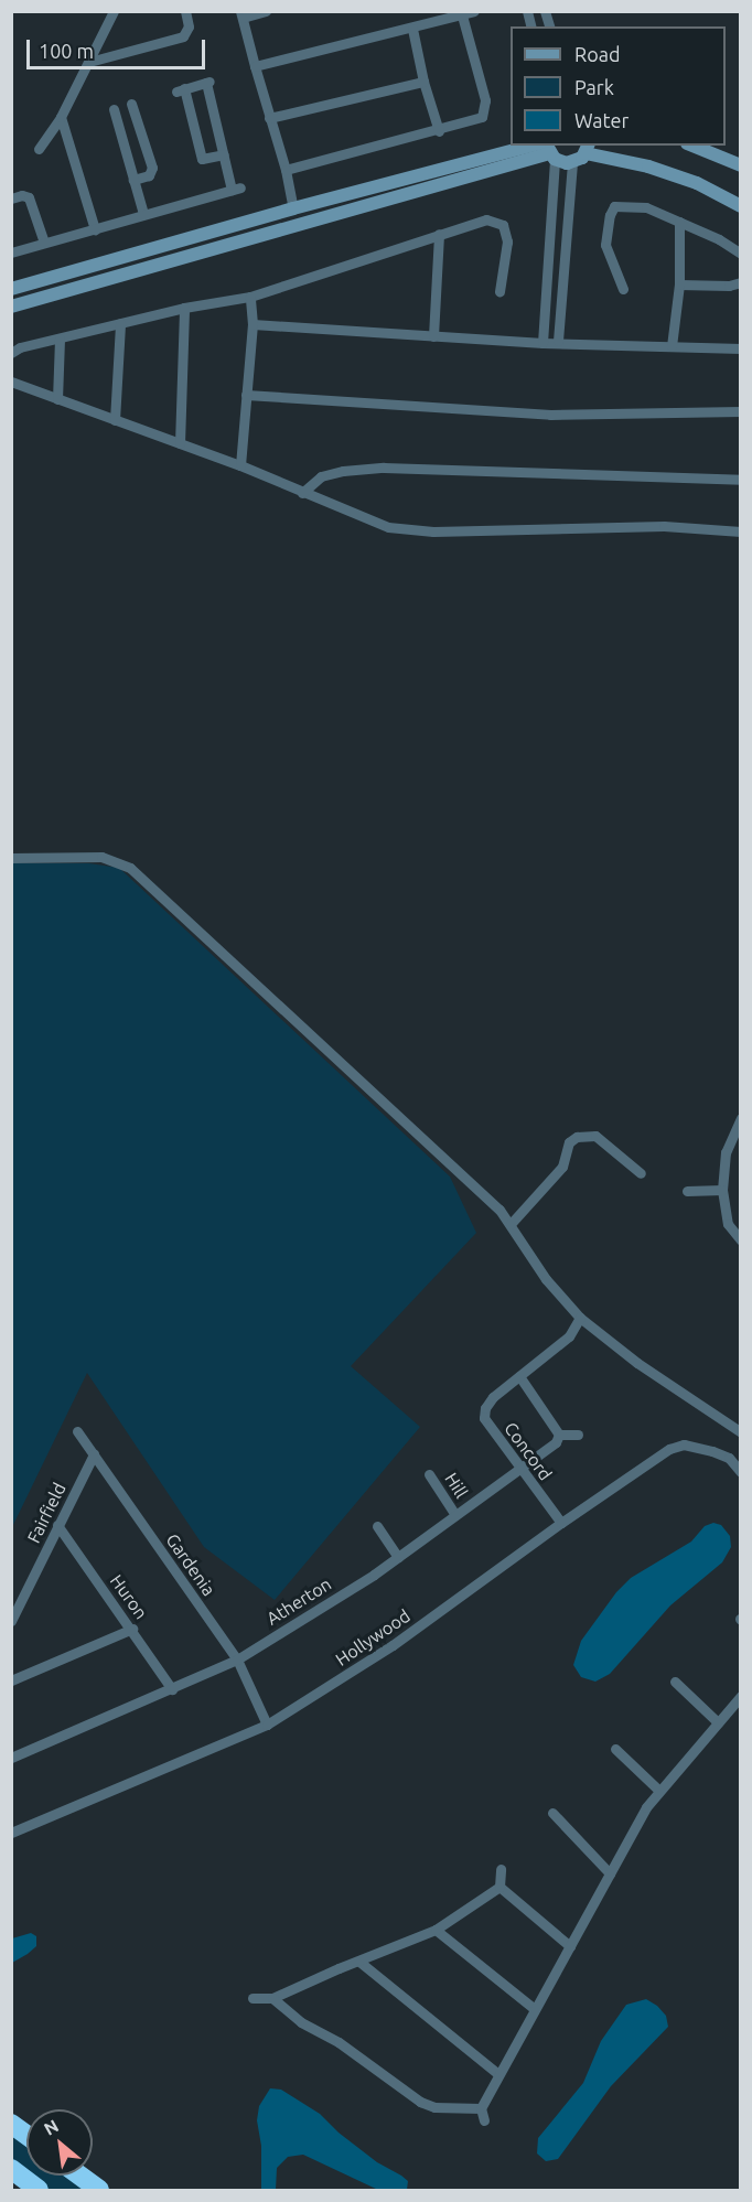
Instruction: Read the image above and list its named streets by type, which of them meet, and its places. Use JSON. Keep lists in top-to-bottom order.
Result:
{
  "streets": {
    "street": [
      "Concord",
      "Hill",
      "Fairfield",
      "Gardenia",
      "Huron",
      "Atherton",
      "Hollywood"
    ]
  },
  "crossings": [
    ["Concord", "Atherton"],
    ["Concord", "Hollywood"],
    ["Hill", "Atherton"],
    ["Fairfield", "Gardenia"],
    ["Fairfield", "Huron"],
    ["Gardenia", "Atherton"],
    ["Gardenia", "Hollywood"],
    ["Huron", "Atherton"]
  ],
  "legend": ["Road", "Park", "Water"],
  "scale_bar": "100 m",
  "north": "top left"
}
